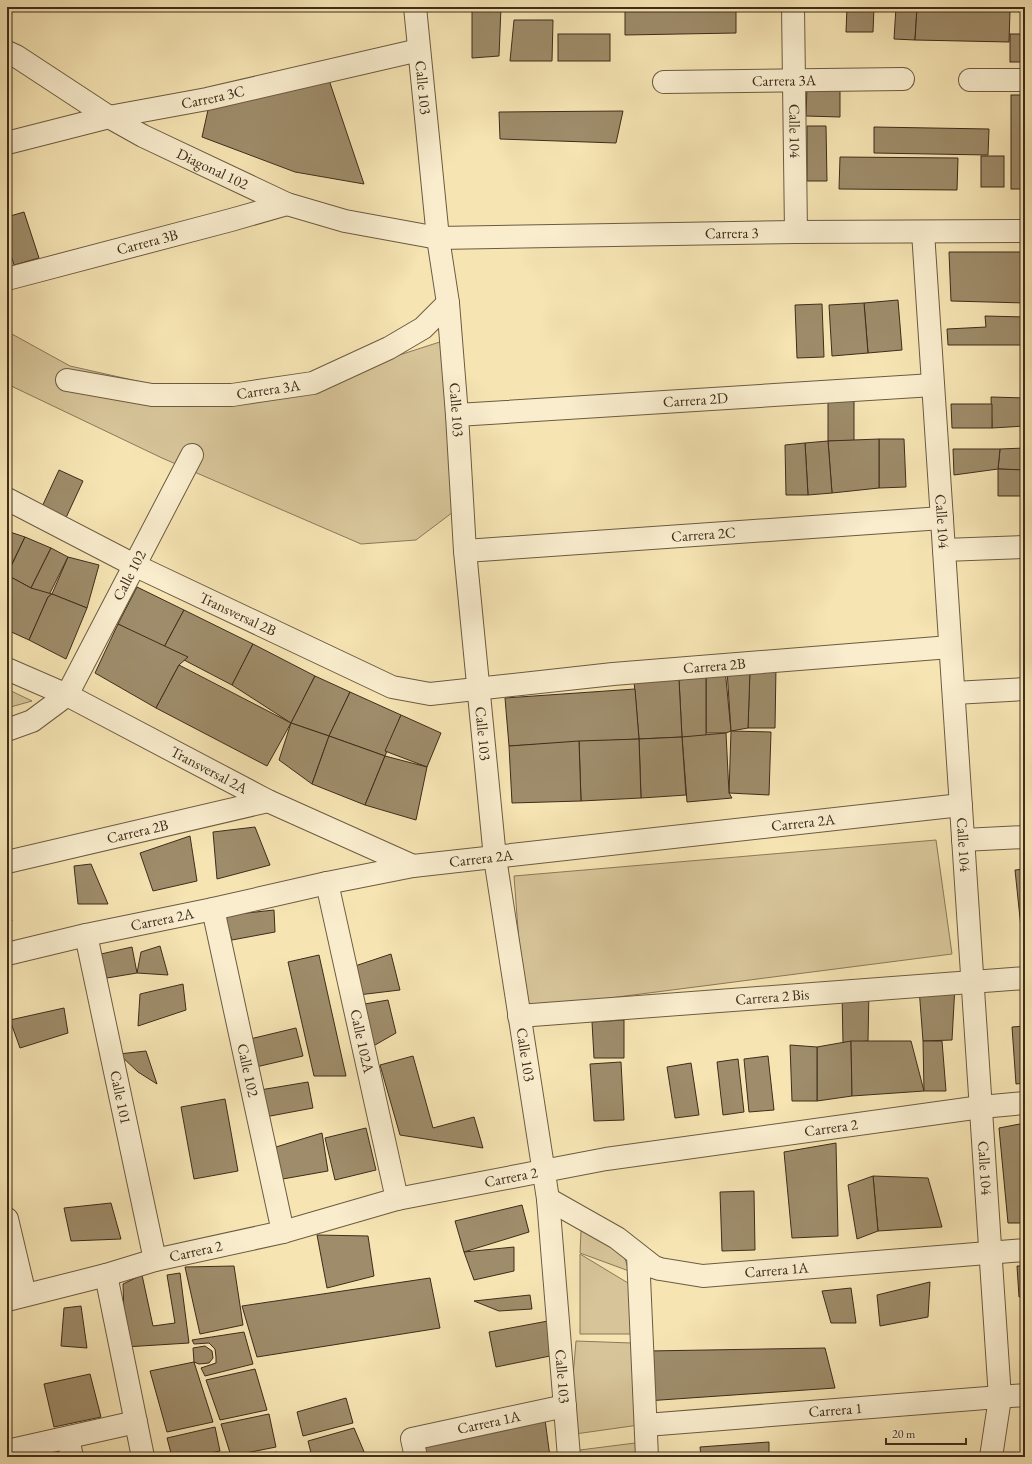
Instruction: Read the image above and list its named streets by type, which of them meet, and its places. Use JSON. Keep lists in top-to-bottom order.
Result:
{
  "streets": {
    "street": [
      "Carrera 3A",
      "Calle 103",
      "Carrera 3C",
      "Calle 104",
      "Diagonal 102",
      "Carrera 3",
      "Carrera 3B",
      "Carrera 2D",
      "Carrera 2C",
      "Calle 102",
      "Transversal 2B",
      "Carrera 2B",
      "Transversal 2A",
      "Carrera 2A",
      "Carrera 2 Bis",
      "Calle 102A",
      "Calle 101",
      "Carrera 2",
      "Carrera 1A",
      "Carrera 1"
    ]
  },
  "crossings": [
    ["Carrera 3A", "Calle 103"],
    ["Carrera 3A", "Calle 104"],
    ["Calle 103", "Carrera 3C"],
    ["Calle 103", "Diagonal 102"],
    ["Calle 103", "Carrera 3"],
    ["Calle 103", "Carrera 2D"],
    ["Calle 103", "Carrera 2C"],
    ["Calle 103", "Transversal 2B"],
    ["Calle 103", "Carrera 2B"],
    ["Calle 103", "Carrera 2A"],
    ["Calle 103", "Carrera 2 Bis"],
    ["Calle 103", "Carrera 2"],
    ["Calle 103", "Carrera 1A"],
    ["Carrera 3C", "Diagonal 102"],
    ["Calle 104", "Carrera 3"],
    ["Calle 104", "Carrera 2D"],
    ["Calle 104", "Carrera 2C"],
    ["Calle 104", "Carrera 2B"],
    ["Calle 104", "Carrera 2A"],
    ["Calle 104", "Carrera 2 Bis"],
    ["Calle 104", "Carrera 2"],
    ["Calle 104", "Carrera 1A"],
    ["Calle 104", "Carrera 1"],
    ["Diagonal 102", "Carrera 3"],
    ["Diagonal 102", "Carrera 3B"],
    ["Calle 102", "Transversal 2B"],
    ["Calle 102", "Transversal 2A"],
    ["Calle 102", "Carrera 2A"],
    ["Calle 102", "Carrera 2"],
    ["Transversal 2B", "Carrera 2B"],
    ["Carrera 2B", "Transversal 2A"],
    ["Transversal 2A", "Carrera 2A"],
    ["Carrera 2A", "Calle 102A"],
    ["Carrera 2A", "Calle 101"],
    ["Calle 102A", "Carrera 2"],
    ["Calle 101", "Carrera 2"]
  ],
  "scale_bar": "20 m"
}
